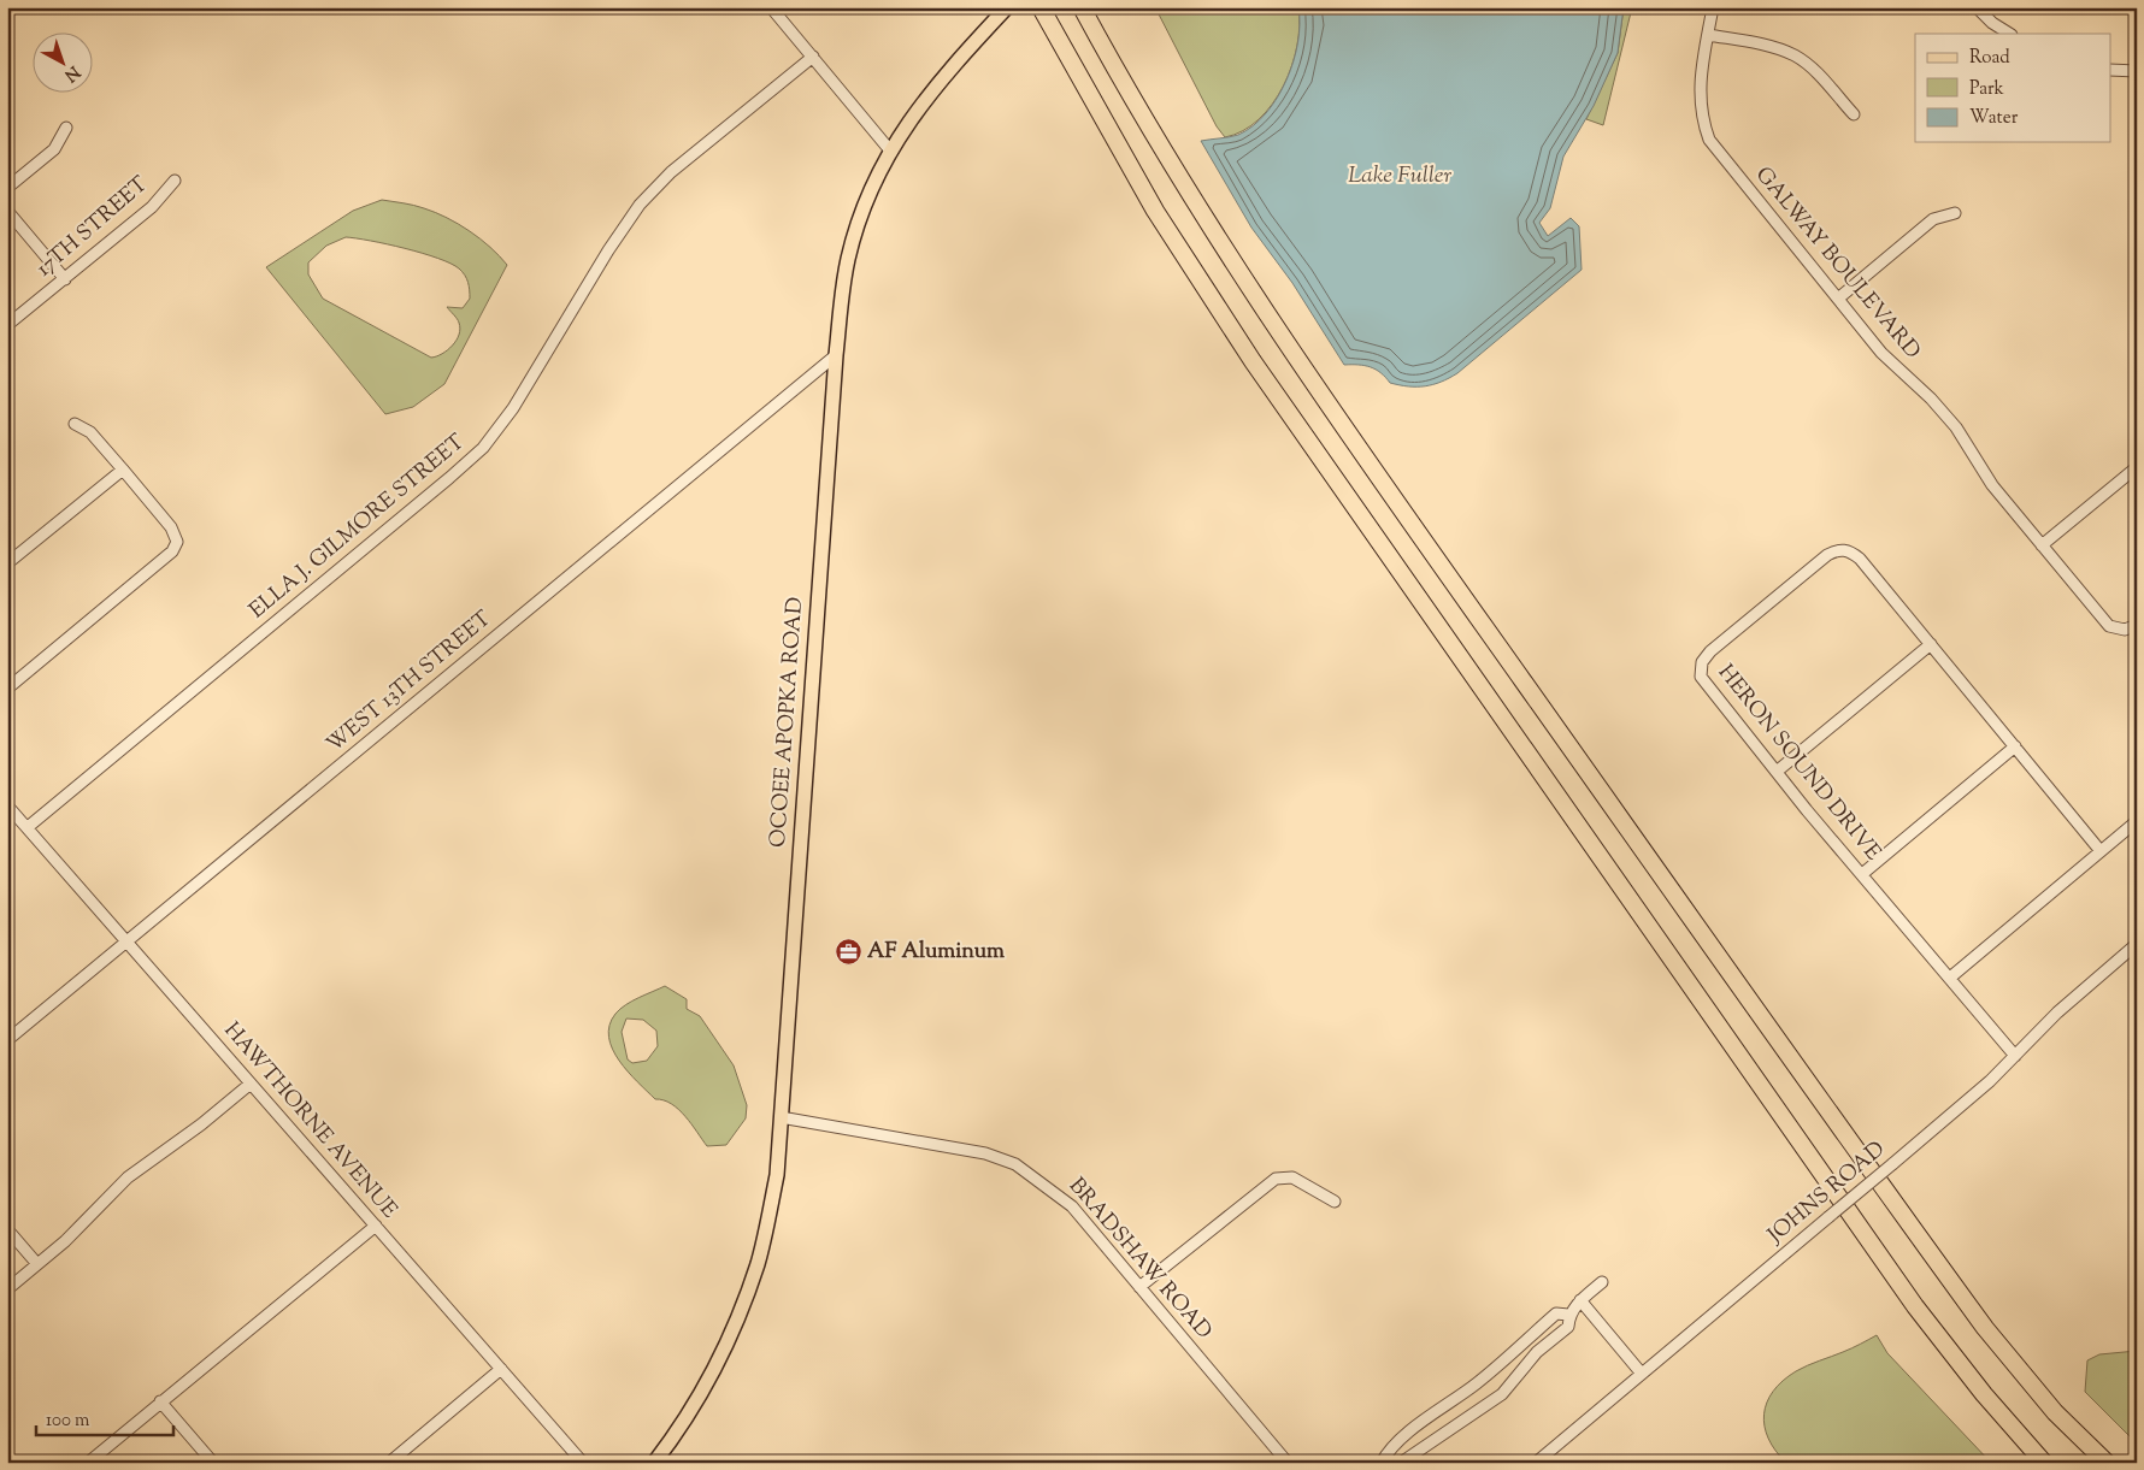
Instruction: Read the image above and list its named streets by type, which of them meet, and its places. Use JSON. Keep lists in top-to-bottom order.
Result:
{
  "streets": {
    "main road": ["OCOEE APOPKA ROAD"],
    "street": [
      "17TH STREET",
      "GALWAY BOULEVARD",
      "ELLA J. GILMORE STREET",
      "WEST 13TH STREET",
      "HERON SOUND DRIVE",
      "HAWTHORNE AVENUE",
      "JOHNS ROAD",
      "BRADSHAW ROAD"
    ]
  },
  "crossings": [
    ["ELLA J. GILMORE STREET", "HAWTHORNE AVENUE"],
    ["WEST 13TH STREET", "OCOEE APOPKA ROAD"],
    ["WEST 13TH STREET", "HAWTHORNE AVENUE"],
    ["OCOEE APOPKA ROAD", "BRADSHAW ROAD"],
    ["HERON SOUND DRIVE", "JOHNS ROAD"]
  ],
  "water": ["Lake Fuller"],
  "places": {
    "office": ["AF Aluminum"]
  },
  "legend": ["Road", "Park", "Water"],
  "scale_bar": "100 m",
  "north": "bottom right"
}
